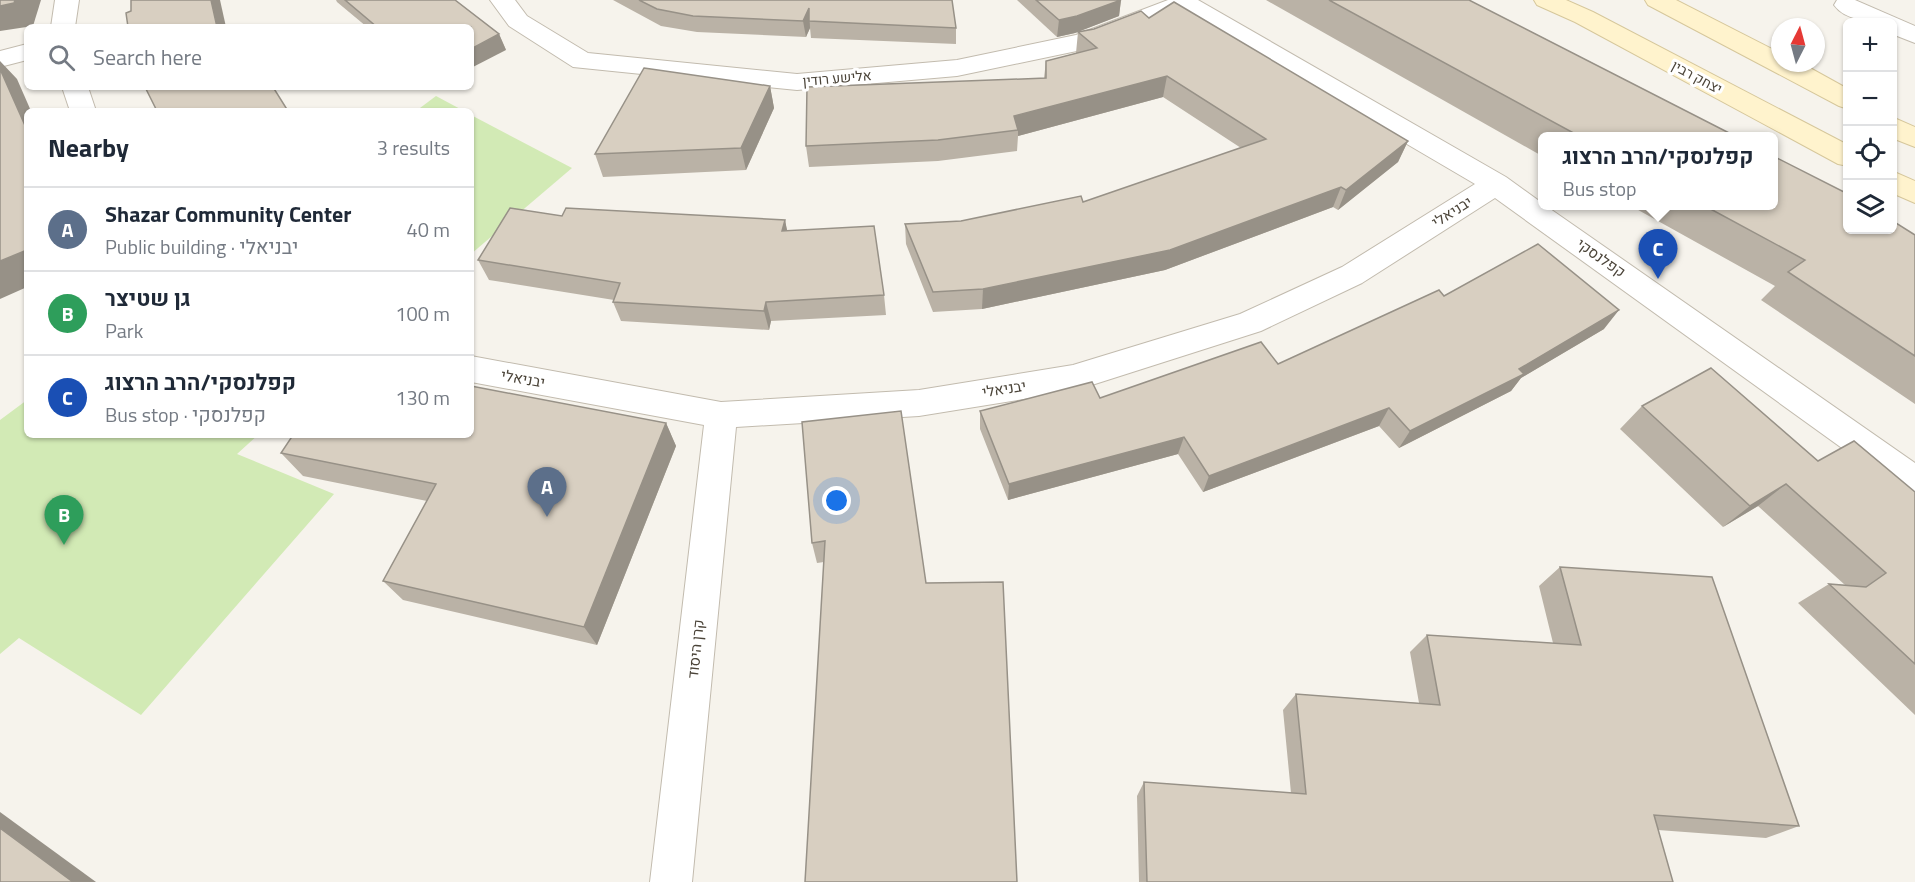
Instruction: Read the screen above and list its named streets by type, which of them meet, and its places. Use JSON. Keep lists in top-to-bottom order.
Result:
{
  "streets": {
    "main road": ["יצחק רבין"],
    "street": [
      "אלישע רודין",
      "יבניאלי",
      "קפלנסקי",
      "קרן היסוד"
    ]
  },
  "crossings": [
    ["אלישע רודין", "קפלנסקי"],
    ["יבניאלי", "קפלנסקי"],
    ["יבניאלי", "קרן היסוד"]
  ],
  "north": "top",
  "page": {
    "map_buttons": ["+", "−"],
    "search": "Search here",
    "heading": ["Nearby", "3 results"],
    "popup": ["קפלנסקי/הרב הרצוג", "Bus stop"],
    "list": [
      {
        "mark": "A",
        "name": "Shazar Community Center",
        "note": "Public building · יבניאלי",
        "value": "40 m"
      },
      {
        "mark": "B",
        "name": "גן שטיצר",
        "note": "Park",
        "value": "100 m"
      },
      {
        "mark": "C",
        "name": "קפלנסקי/הרב הרצוג",
        "note": "Bus stop · קפלנסקי",
        "value": "130 m"
      }
    ],
    "pins": ["C", "A", "B"]
  }
}
